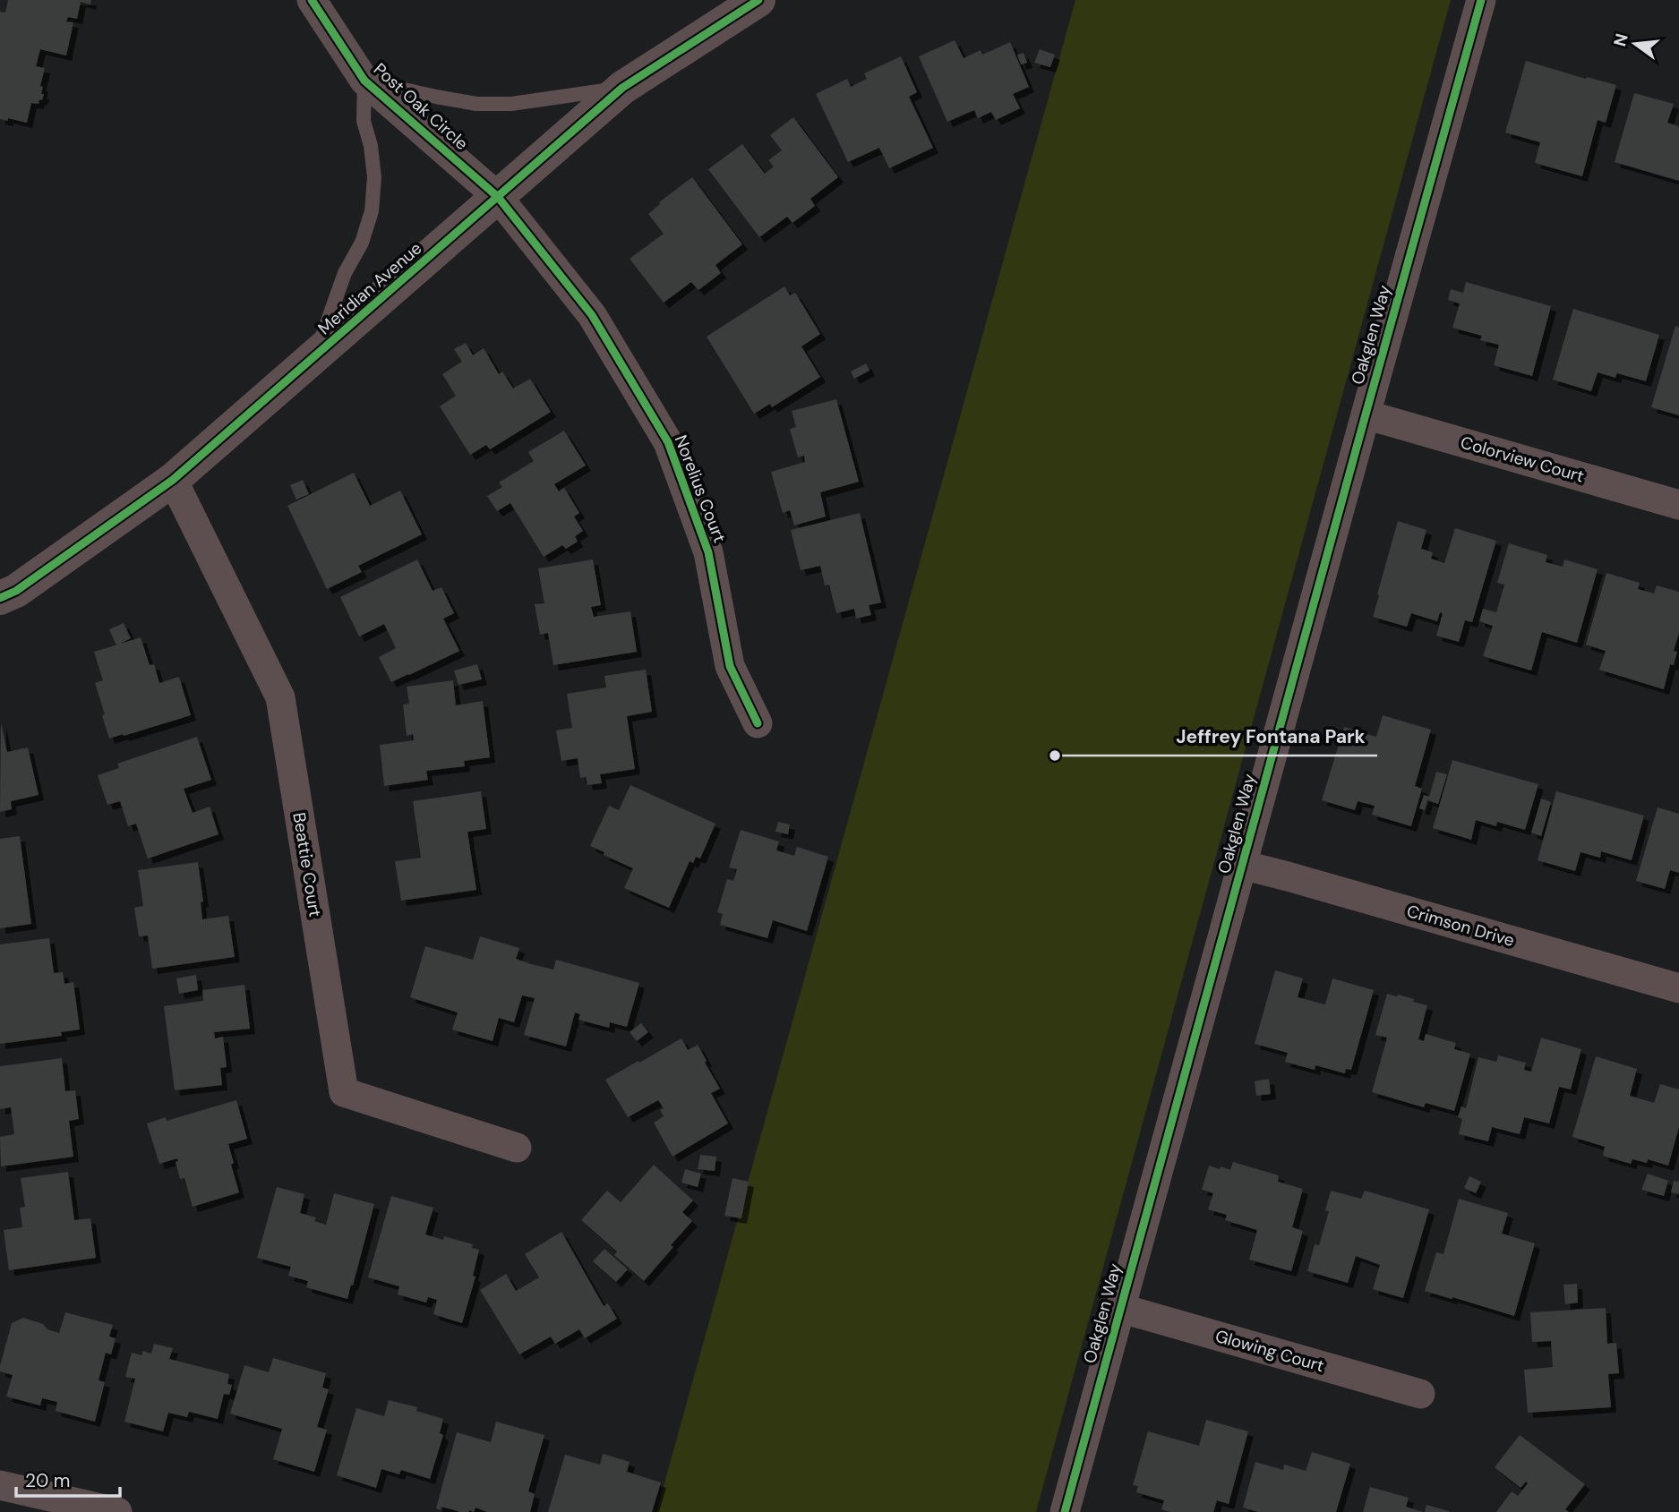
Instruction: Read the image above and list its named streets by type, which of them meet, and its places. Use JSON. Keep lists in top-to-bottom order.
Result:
{
  "streets": {
    "street": [
      "Post Oak Circle",
      "Meridian Avenue",
      "Oakglen Way",
      "Colorview Court",
      "Norelius Court",
      "Beattie Court",
      "Crimson Drive",
      "Glowing Court"
    ]
  },
  "crossings": [
    ["Post Oak Circle", "Meridian Avenue"],
    ["Post Oak Circle", "Norelius Court"],
    ["Meridian Avenue", "Norelius Court"],
    ["Meridian Avenue", "Beattie Court"],
    ["Oakglen Way", "Colorview Court"],
    ["Oakglen Way", "Crimson Drive"],
    ["Oakglen Way", "Glowing Court"]
  ],
  "places": ["Jeffrey Fontana Park"],
  "scale_bar": "20 m",
  "north": "left"
}
